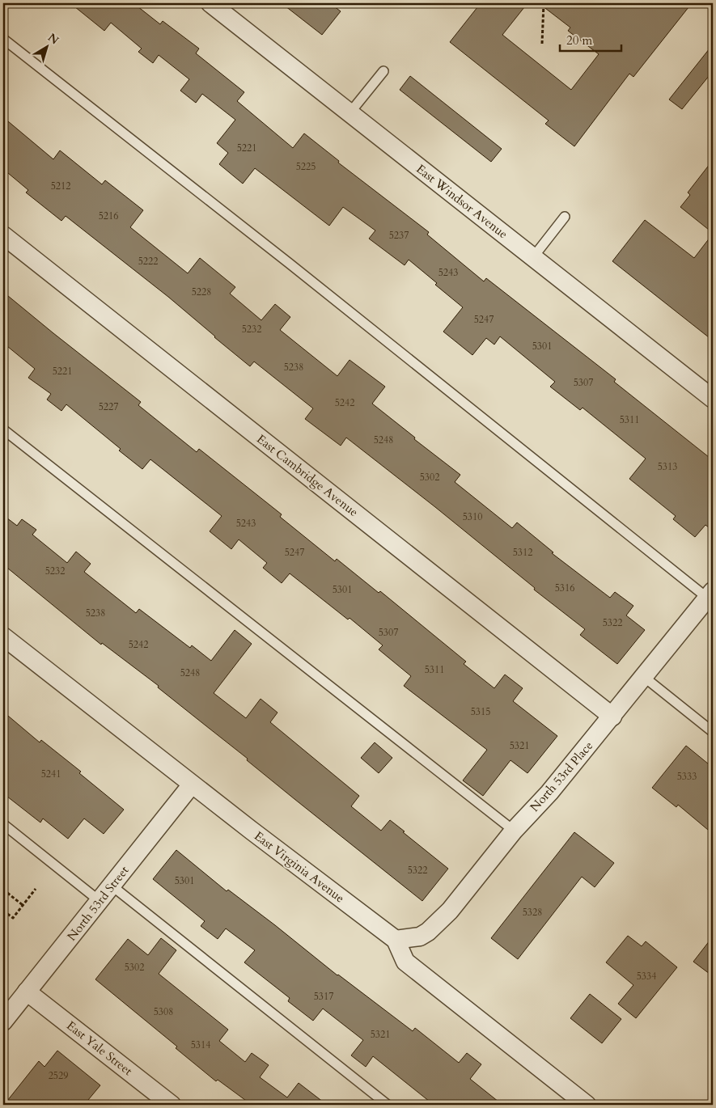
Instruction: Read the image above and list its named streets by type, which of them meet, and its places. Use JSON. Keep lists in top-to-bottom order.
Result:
{
  "streets": {
    "street": [
      "East Windsor Avenue",
      "East Cambridge Avenue",
      "North 53rd Place",
      "East Virginia Avenue",
      "North 53rd Street",
      "East Yale Street"
    ]
  },
  "crossings": [
    ["East Cambridge Avenue", "North 53rd Place"],
    ["North 53rd Place", "East Virginia Avenue"],
    ["East Virginia Avenue", "North 53rd Street"],
    ["North 53rd Street", "East Yale Street"]
  ],
  "house_numbers": [
    "5221",
    "5225",
    "5212",
    "5216",
    "5237",
    "5222",
    "5243",
    "5228",
    "5247",
    "5232",
    "5301",
    "5238",
    "5221",
    "5307",
    "5242",
    "5227",
    "5311",
    "5248",
    "5313",
    "5302",
    "5310",
    "5243",
    "5247",
    "5312",
    "5232",
    "5316",
    "5301",
    "5238",
    "5322",
    "5307",
    "5242",
    "5311",
    "5248",
    "5315",
    "5321",
    "5241",
    "5333",
    "5322",
    "5301",
    "5328",
    "5302",
    "5334",
    "5317",
    "5308",
    "5321",
    "5314",
    "2529"
  ],
  "scale_bar": "20 m",
  "north": "top right"
}
